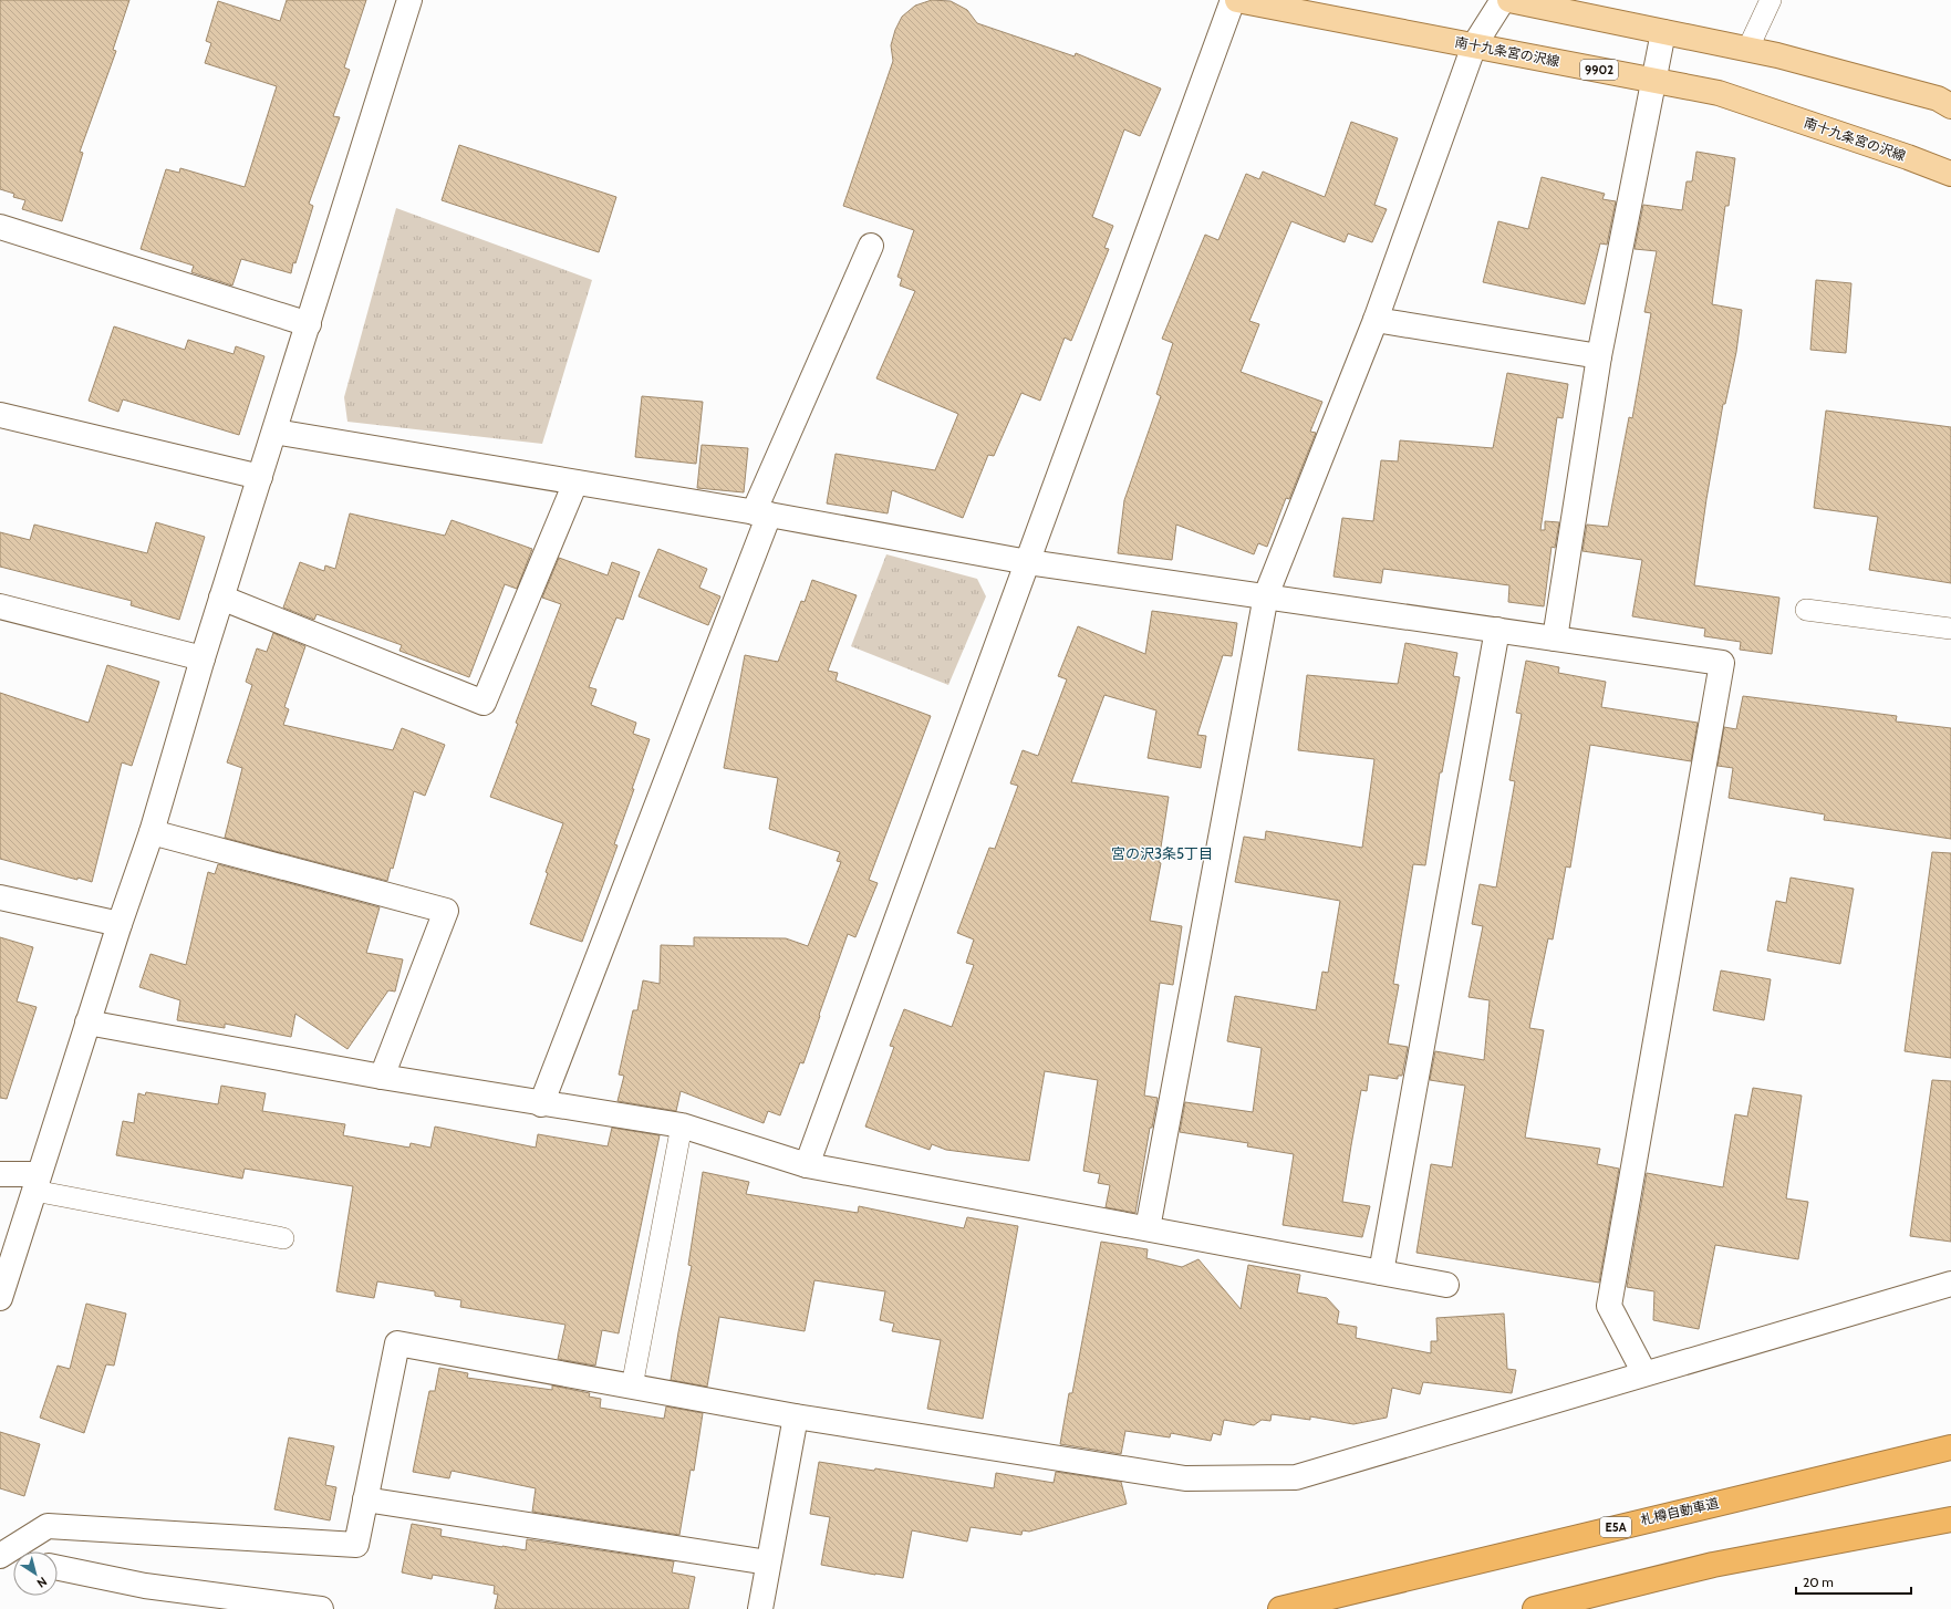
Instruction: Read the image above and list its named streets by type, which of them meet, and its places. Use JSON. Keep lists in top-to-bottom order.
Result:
{
  "streets": {
    "highway": ["札樽自動車道", "E5A"],
    "main road": ["南十九条宮の沢線", "9902"]
  },
  "districts": ["宮の沢3条5丁目"],
  "scale_bar": "20 m",
  "north": "bottom right"
}
